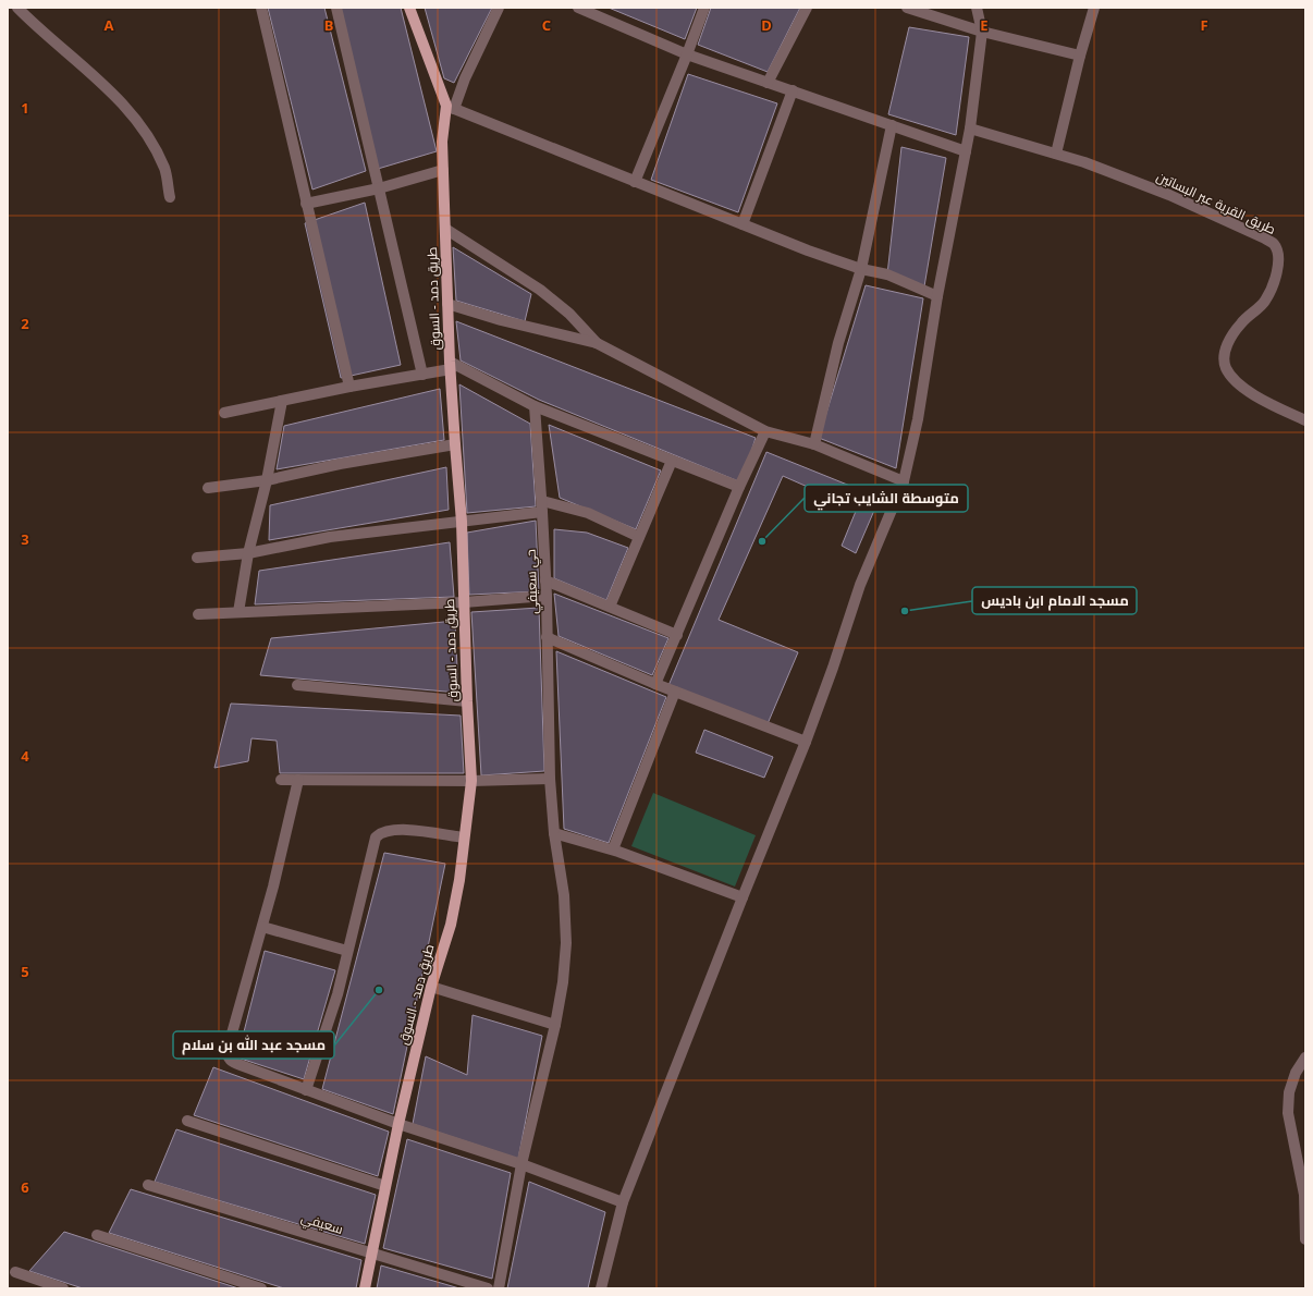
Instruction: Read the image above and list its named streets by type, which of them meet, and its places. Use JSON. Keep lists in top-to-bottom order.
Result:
{
  "streets": {
    "main road": ["طريق دمد - السوق"],
    "street": ["طريق القرية عبر البساتين", "حي سعيفي", "سعيفي"]
  },
  "crossings": [
    ["طريق دمد - السوق", "سعيفي"]
  ],
  "places": ["متوسطة الشايب تجاني", "مسجد الامام ابن باديس", "مسجد عبد الله بن سلام"],
  "grid": {
    "columns": [
      "A",
      "B",
      "C",
      "D",
      "E",
      "F"
    ],
    "rows": [
      "1",
      "2",
      "3",
      "4",
      "5",
      "6"
    ]
  }
}
